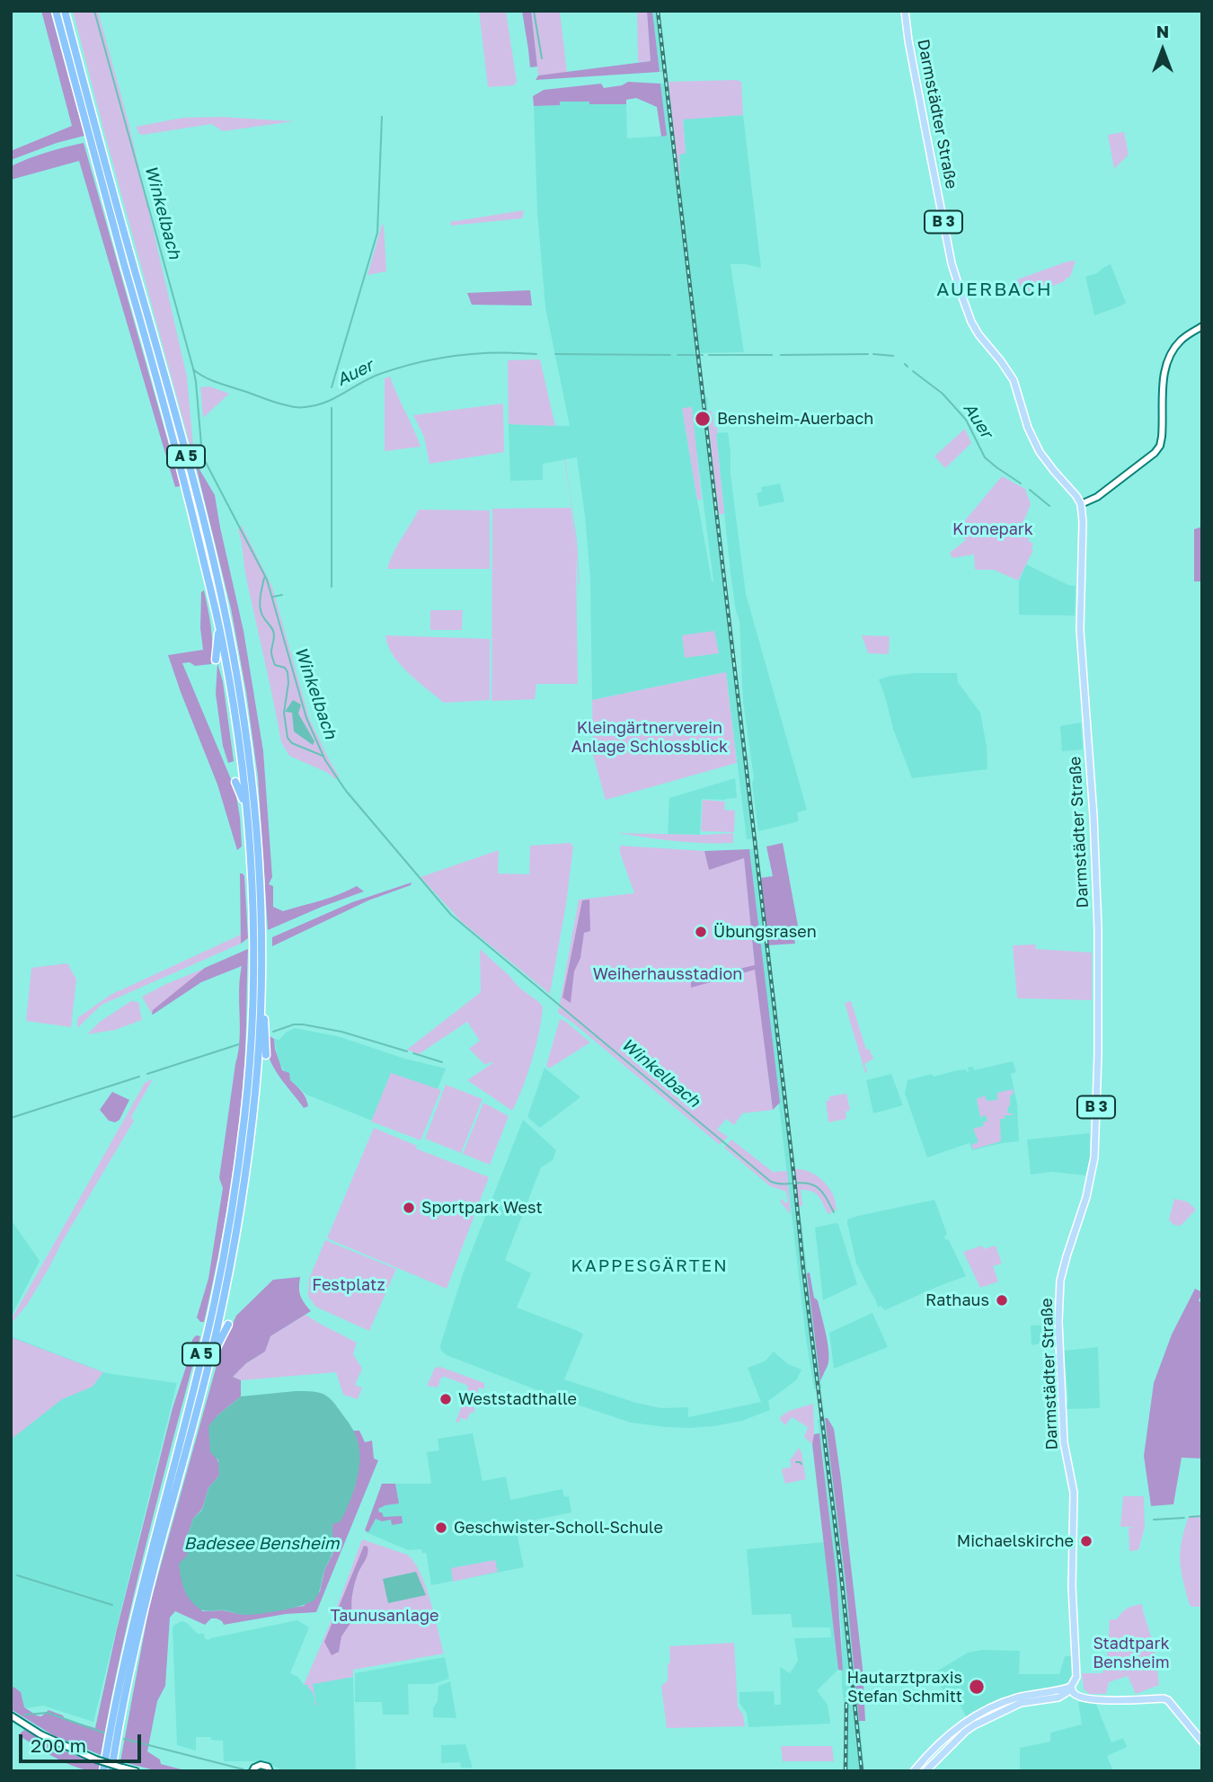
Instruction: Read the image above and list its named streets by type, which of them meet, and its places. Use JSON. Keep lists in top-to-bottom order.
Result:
{
  "streets": {
    "highway": ["A 5"],
    "main road": ["Darmstädter Straße", "B 3"]
  },
  "districts": ["AUERBACH", "KAPPESGÄRTEN"],
  "water": ["Winkelbach", "Auer", "Badesee Bensheim"],
  "parks": [
    "Kronepark",
    "Kleingärtnerverein Anlage Schlossblick",
    "Weiherhausstadion",
    "Festplatz",
    "Taunusanlage",
    "Stadtpark Bensheim"
  ],
  "places": [
    "Bensheim-Auerbach",
    "Übungsrasen",
    "Sportpark West",
    "Rathaus",
    "Weststadthalle",
    "Geschwister-Scholl-Schule",
    "Michaelskirche",
    "Hautarztpraxis Stefan Schmitt"
  ],
  "scale_bar": "200 m",
  "north": "top"
}
